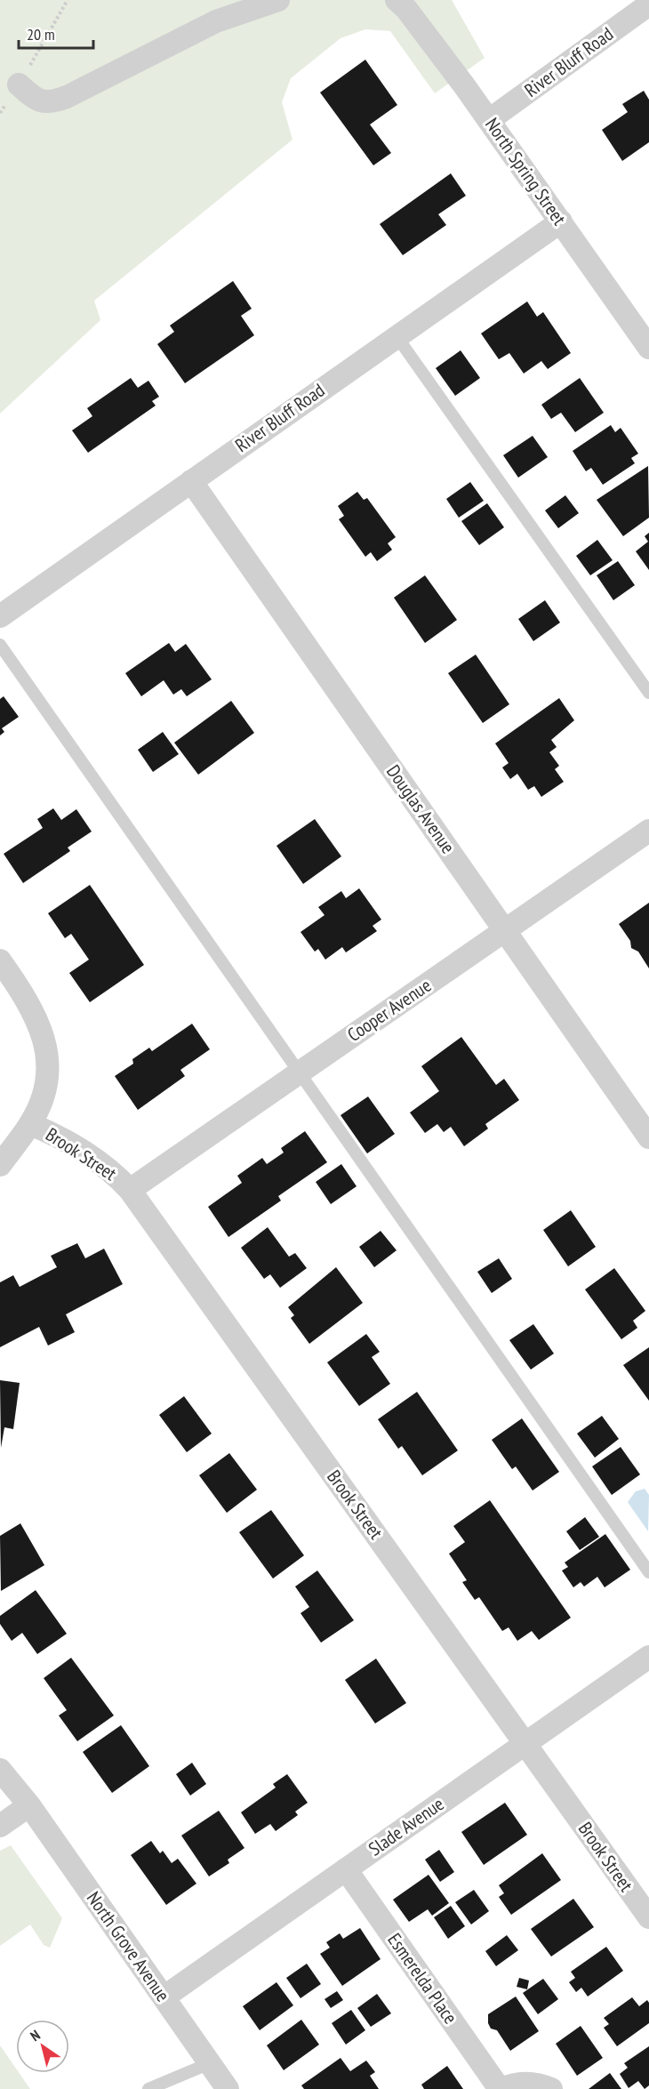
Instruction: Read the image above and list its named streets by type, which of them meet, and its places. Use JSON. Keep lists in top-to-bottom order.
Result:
{
  "streets": {
    "street": [
      "River Bluff Road",
      "North Spring Street",
      "Douglas Avenue",
      "Cooper Avenue",
      "Brook Street",
      "Slade Avenue",
      "North Grove Avenue",
      "Esmerelda Place"
    ]
  },
  "crossings": [
    ["River Bluff Road", "North Spring Street"],
    ["River Bluff Road", "Douglas Avenue"],
    ["Douglas Avenue", "Cooper Avenue"],
    ["Cooper Avenue", "Brook Street"],
    ["Brook Street", "Slade Avenue"],
    ["Slade Avenue", "North Grove Avenue"],
    ["Slade Avenue", "Esmerelda Place"]
  ],
  "scale_bar": "20 m",
  "north": "top left"
}
